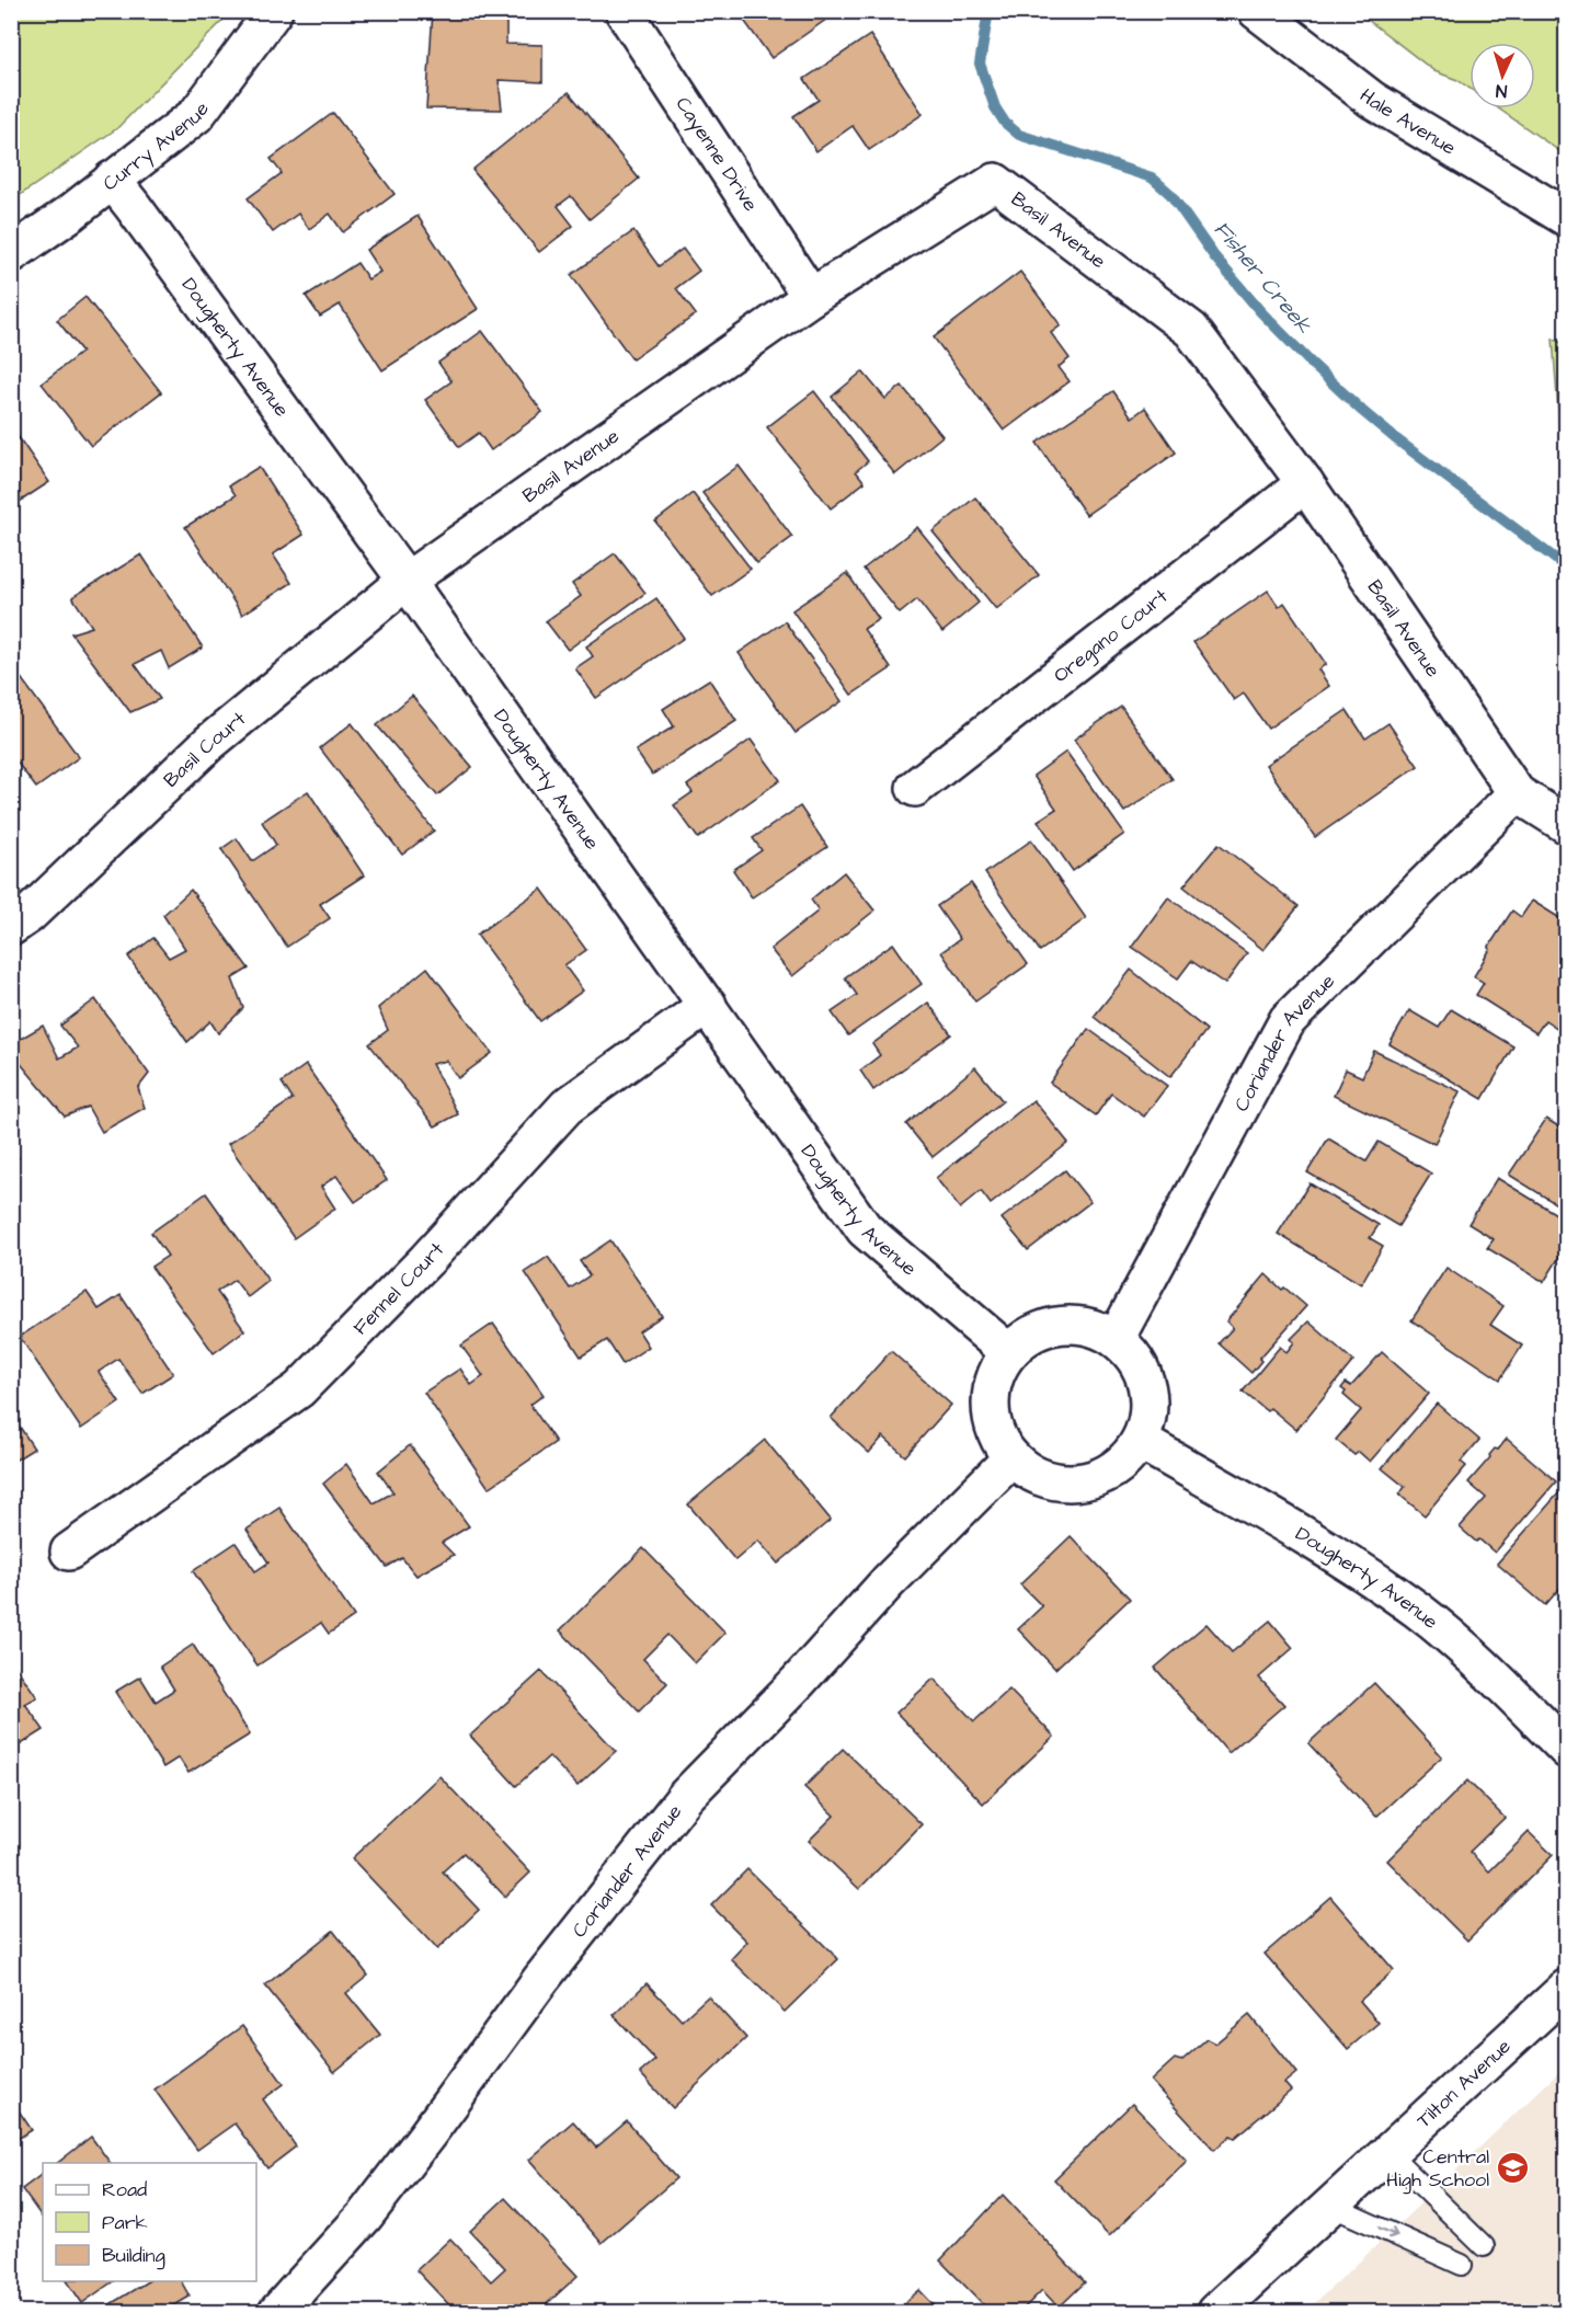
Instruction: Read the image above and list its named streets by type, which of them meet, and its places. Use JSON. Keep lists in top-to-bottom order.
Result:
{
  "streets": {
    "street": [
      "Hale Avenue",
      "Curry Avenue",
      "Cayenne Drive",
      "Basil Avenue",
      "Dougherty Avenue",
      "Oregano Court",
      "Basil Court",
      "Coriander Avenue",
      "Fennel Court",
      "Tilton Avenue"
    ]
  },
  "crossings": [
    ["Curry Avenue", "Dougherty Avenue"],
    ["Cayenne Drive", "Basil Avenue"],
    ["Basil Avenue", "Dougherty Avenue"],
    ["Basil Avenue", "Oregano Court"],
    ["Basil Avenue", "Basil Court"],
    ["Basil Avenue", "Coriander Avenue"],
    ["Dougherty Avenue", "Basil Court"],
    ["Dougherty Avenue", "Coriander Avenue"],
    ["Dougherty Avenue", "Fennel Court"]
  ],
  "water": ["Fisher Creek"],
  "places": {
    "school or university": ["Central High School"]
  },
  "legend": ["Road", "Park", "Building"],
  "north": "bottom"
}
